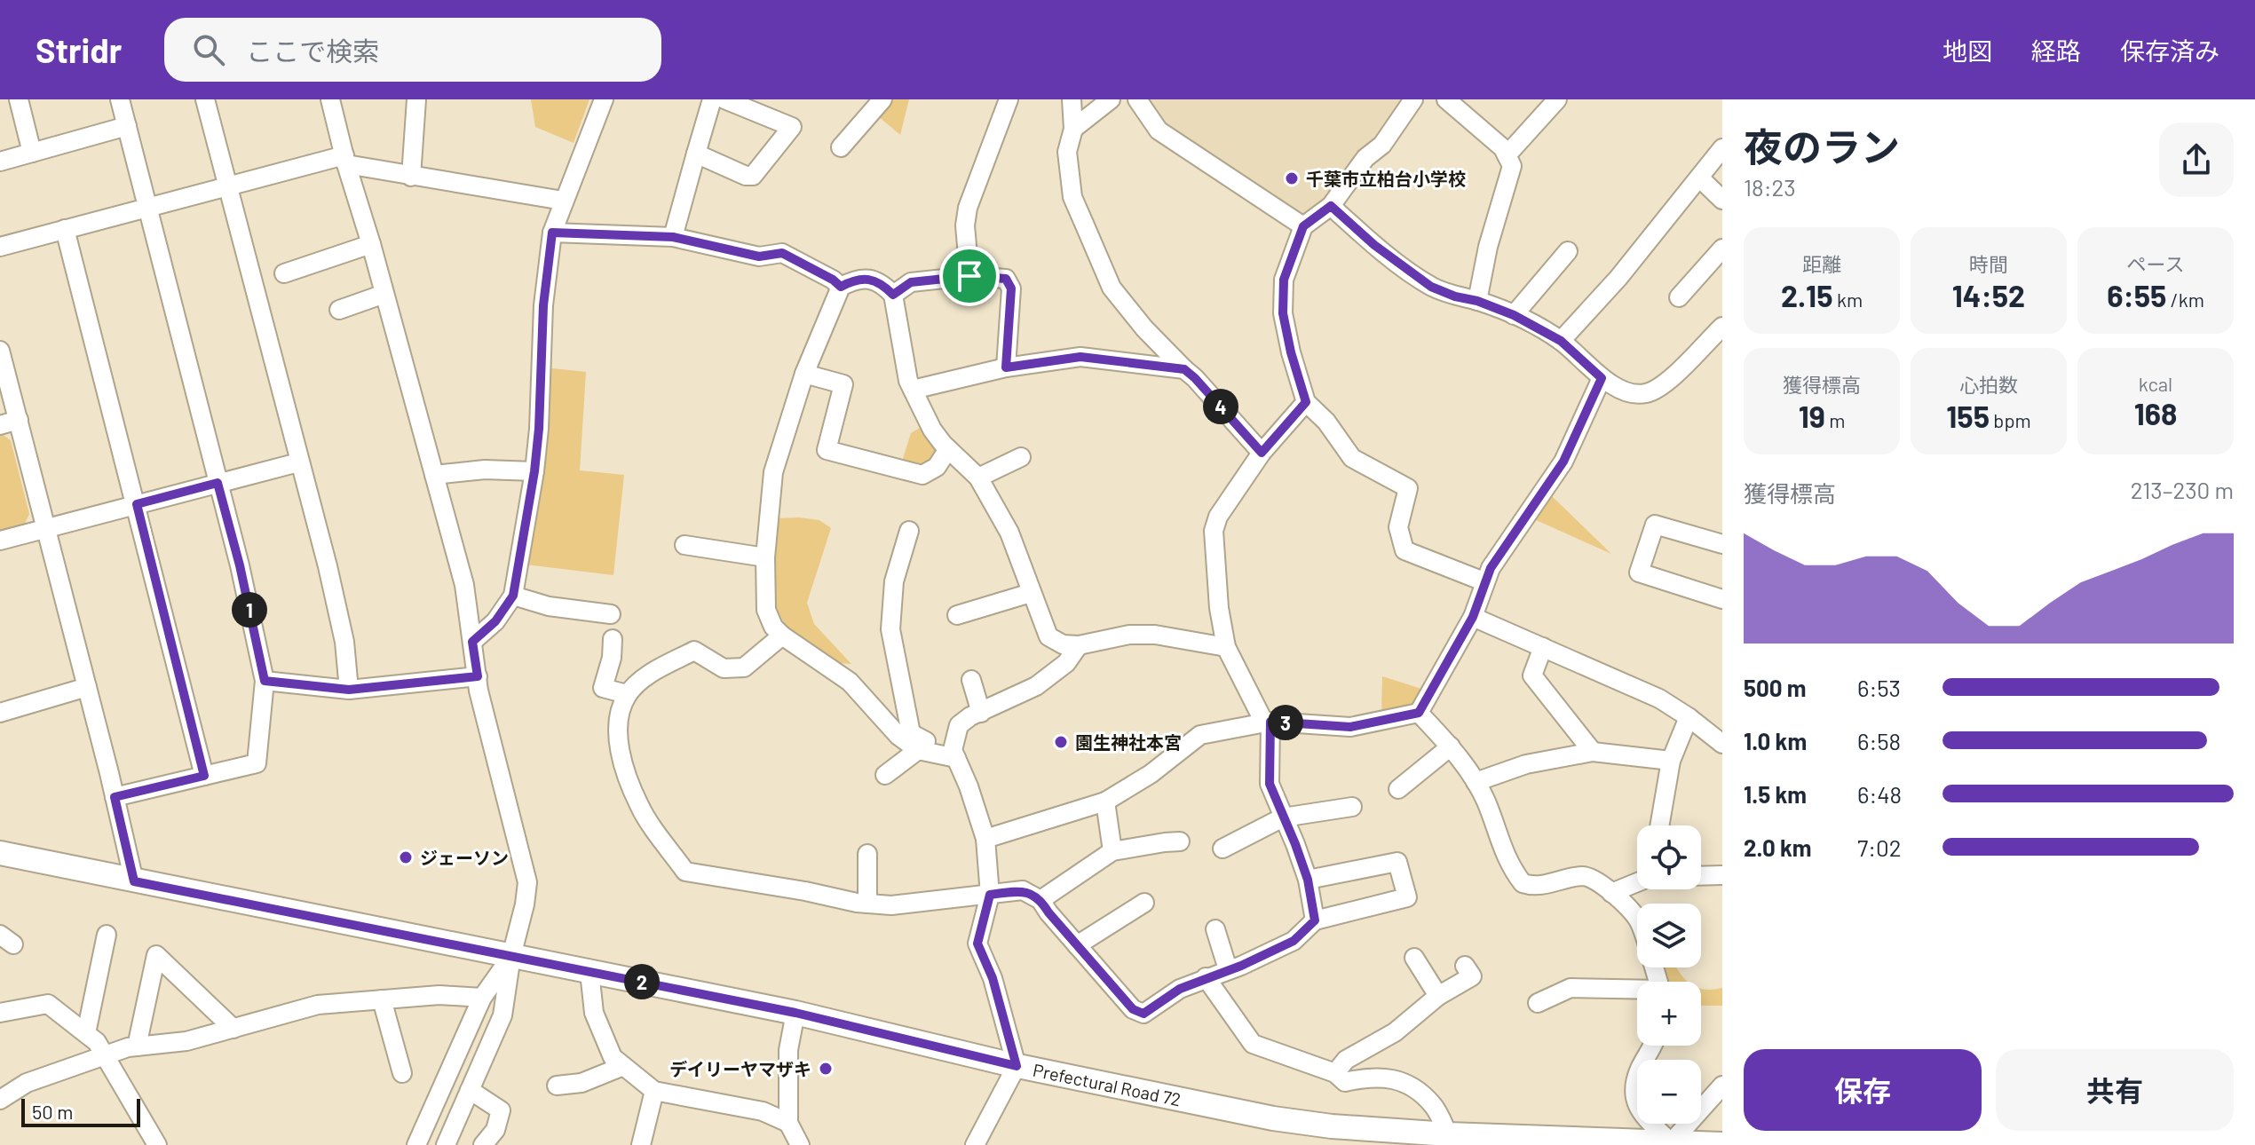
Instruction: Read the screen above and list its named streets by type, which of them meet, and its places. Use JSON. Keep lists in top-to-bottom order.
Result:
{
  "streets": {
    "main road": ["Prefectural Road 72"]
  },
  "places": [
    "千葉市立柏台小学校",
    "園生神社本宮",
    "ジェーソン",
    "デイリーヤマザキ"
  ],
  "scale_bar": "50 m",
  "page": {
    "header": "Stridr",
    "search": "ここで検索",
    "nav": ["地図", "経路", "保存済み"],
    "heading": ["夜のラン", "18:23"],
    "stats": [
      ["距離", "2.15 km"],
      ["時間", "14:52"],
      ["ペース", "6:55 /km"],
      ["獲得標高", "19 m"],
      ["心拍数", "155 bpm"],
      ["kcal", "168"]
    ],
    "pins": [
      "4",
      "1",
      "3",
      "2"
    ],
    "chart": ["獲得標高", "213–230 m"],
    "list": [
      {
        "name": "500 m",
        "note": "6:53"
      },
      {
        "name": "1.0 km",
        "note": "6:58"
      },
      {
        "name": "1.5 km",
        "note": "6:48"
      },
      {
        "name": "2.0 km",
        "note": "7:02"
      }
    ],
    "map_buttons": ["+", "−"],
    "buttons": ["保存", "共有"],
    "scale": "50 m"
  }
}
